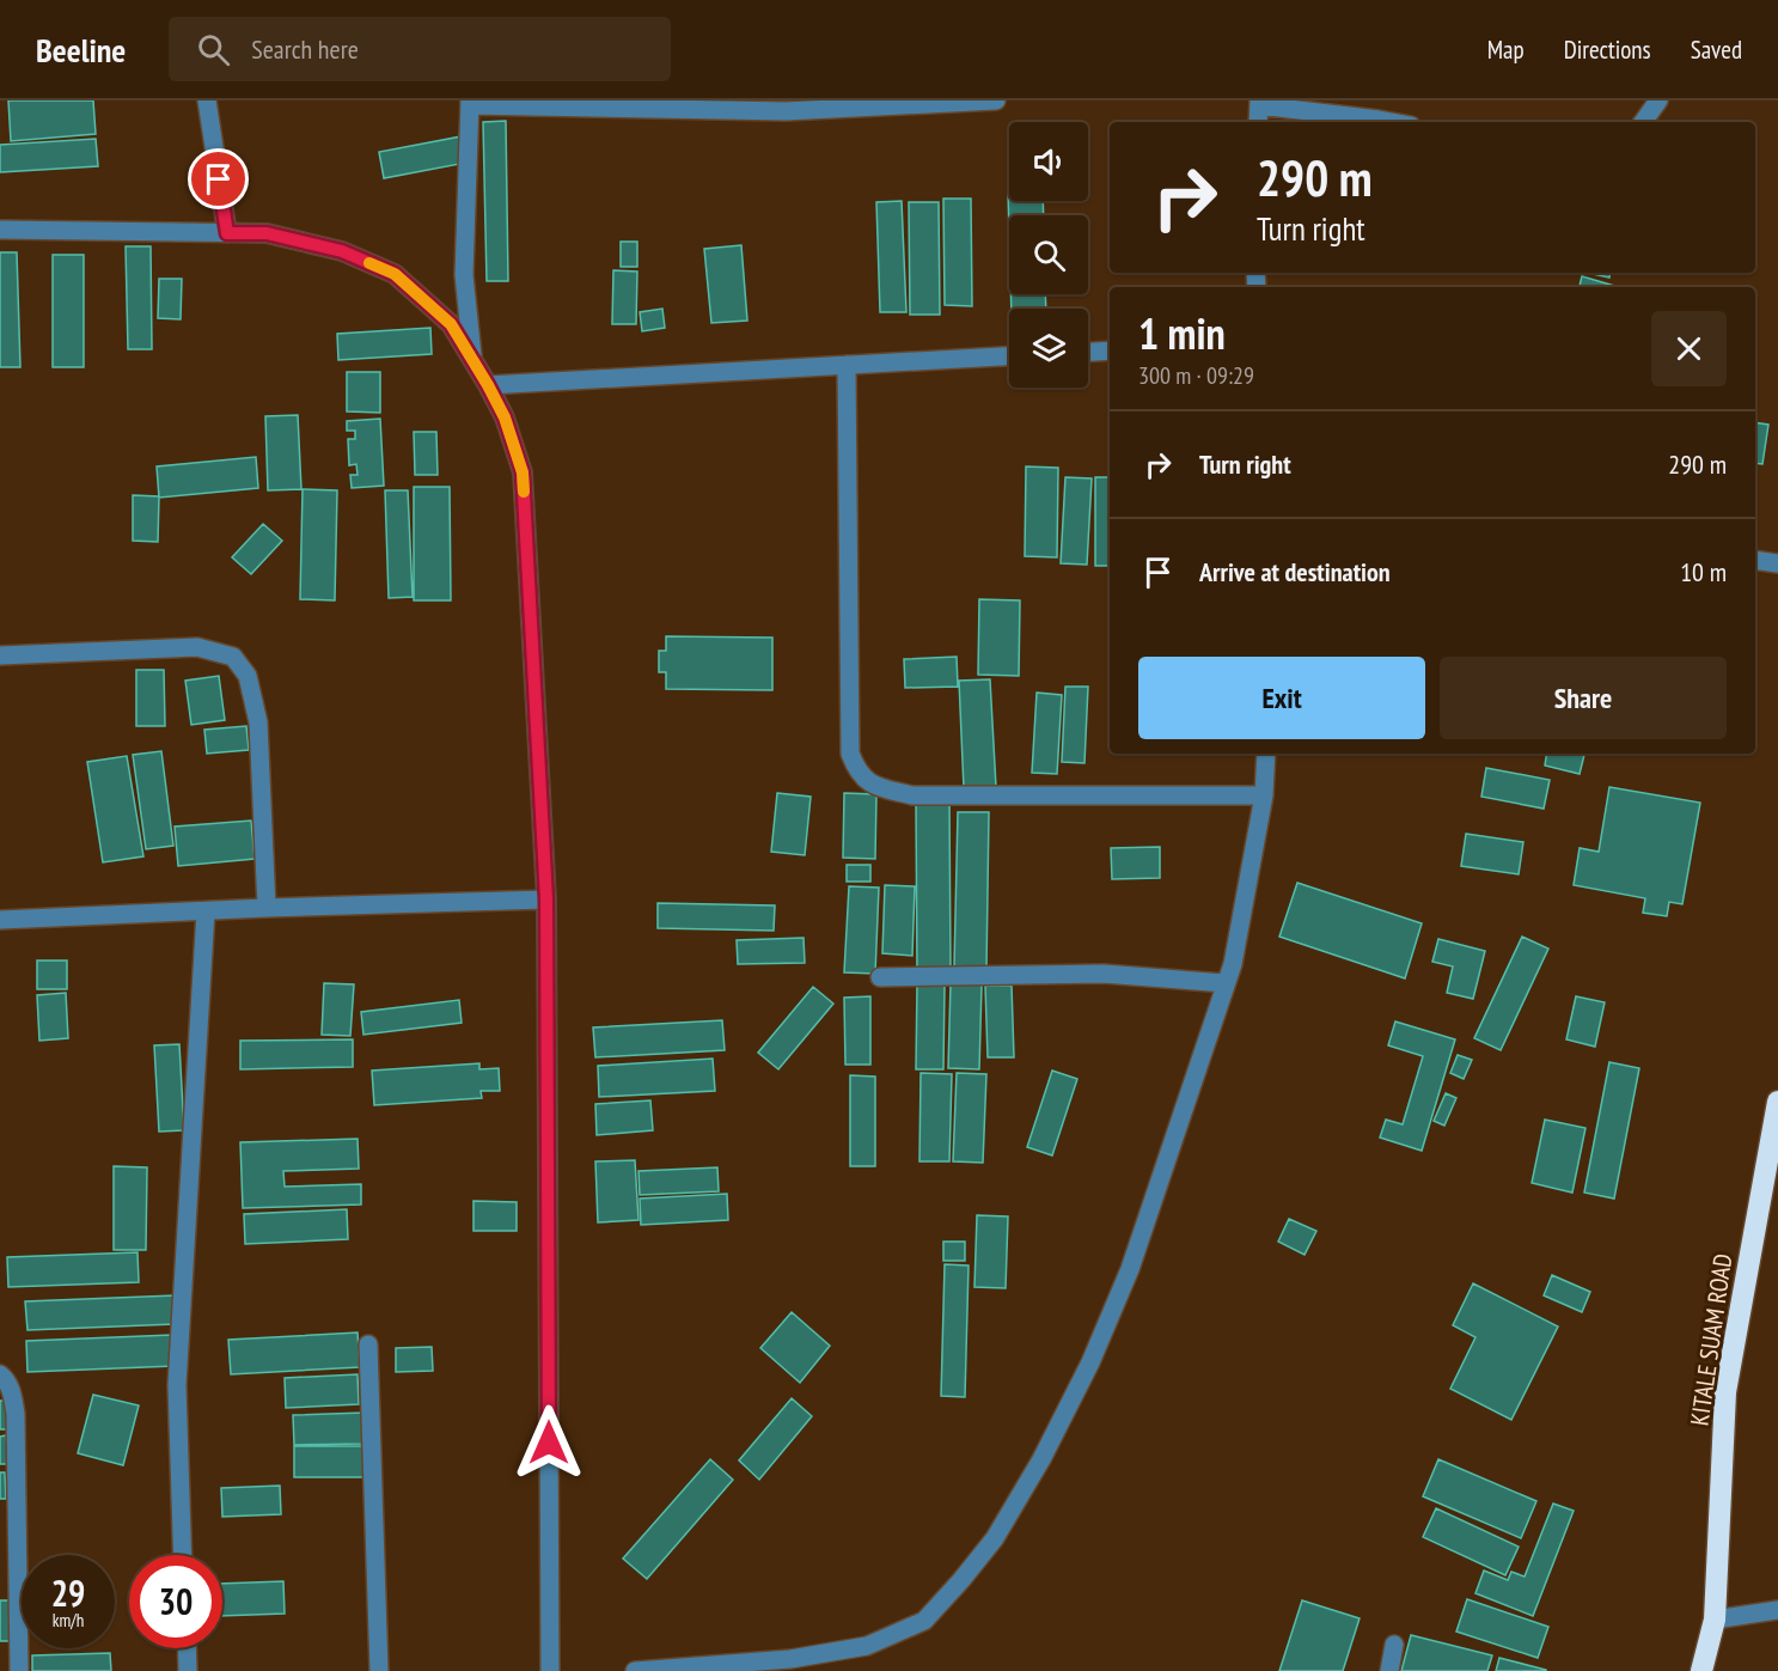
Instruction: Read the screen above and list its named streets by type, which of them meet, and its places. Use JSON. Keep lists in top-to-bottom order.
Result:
{
  "streets": {
    "highway": ["KITALE SUAM ROAD"]
  },
  "page": {
    "header": "Beeline",
    "search": "Search here",
    "nav": ["Map", "Directions", "Saved"],
    "turn": ["290 m", "Turn right"],
    "heading": ["1 min", "300 m · 09:29"],
    "list": [
      {
        "name": "Turn right",
        "value": "290 m"
      },
      {
        "name": "Arrive at destination",
        "value": "10 m"
      }
    ],
    "buttons": ["Exit", "Share"],
    "speed": "29 km/h",
    "limit": "30"
  }
}
